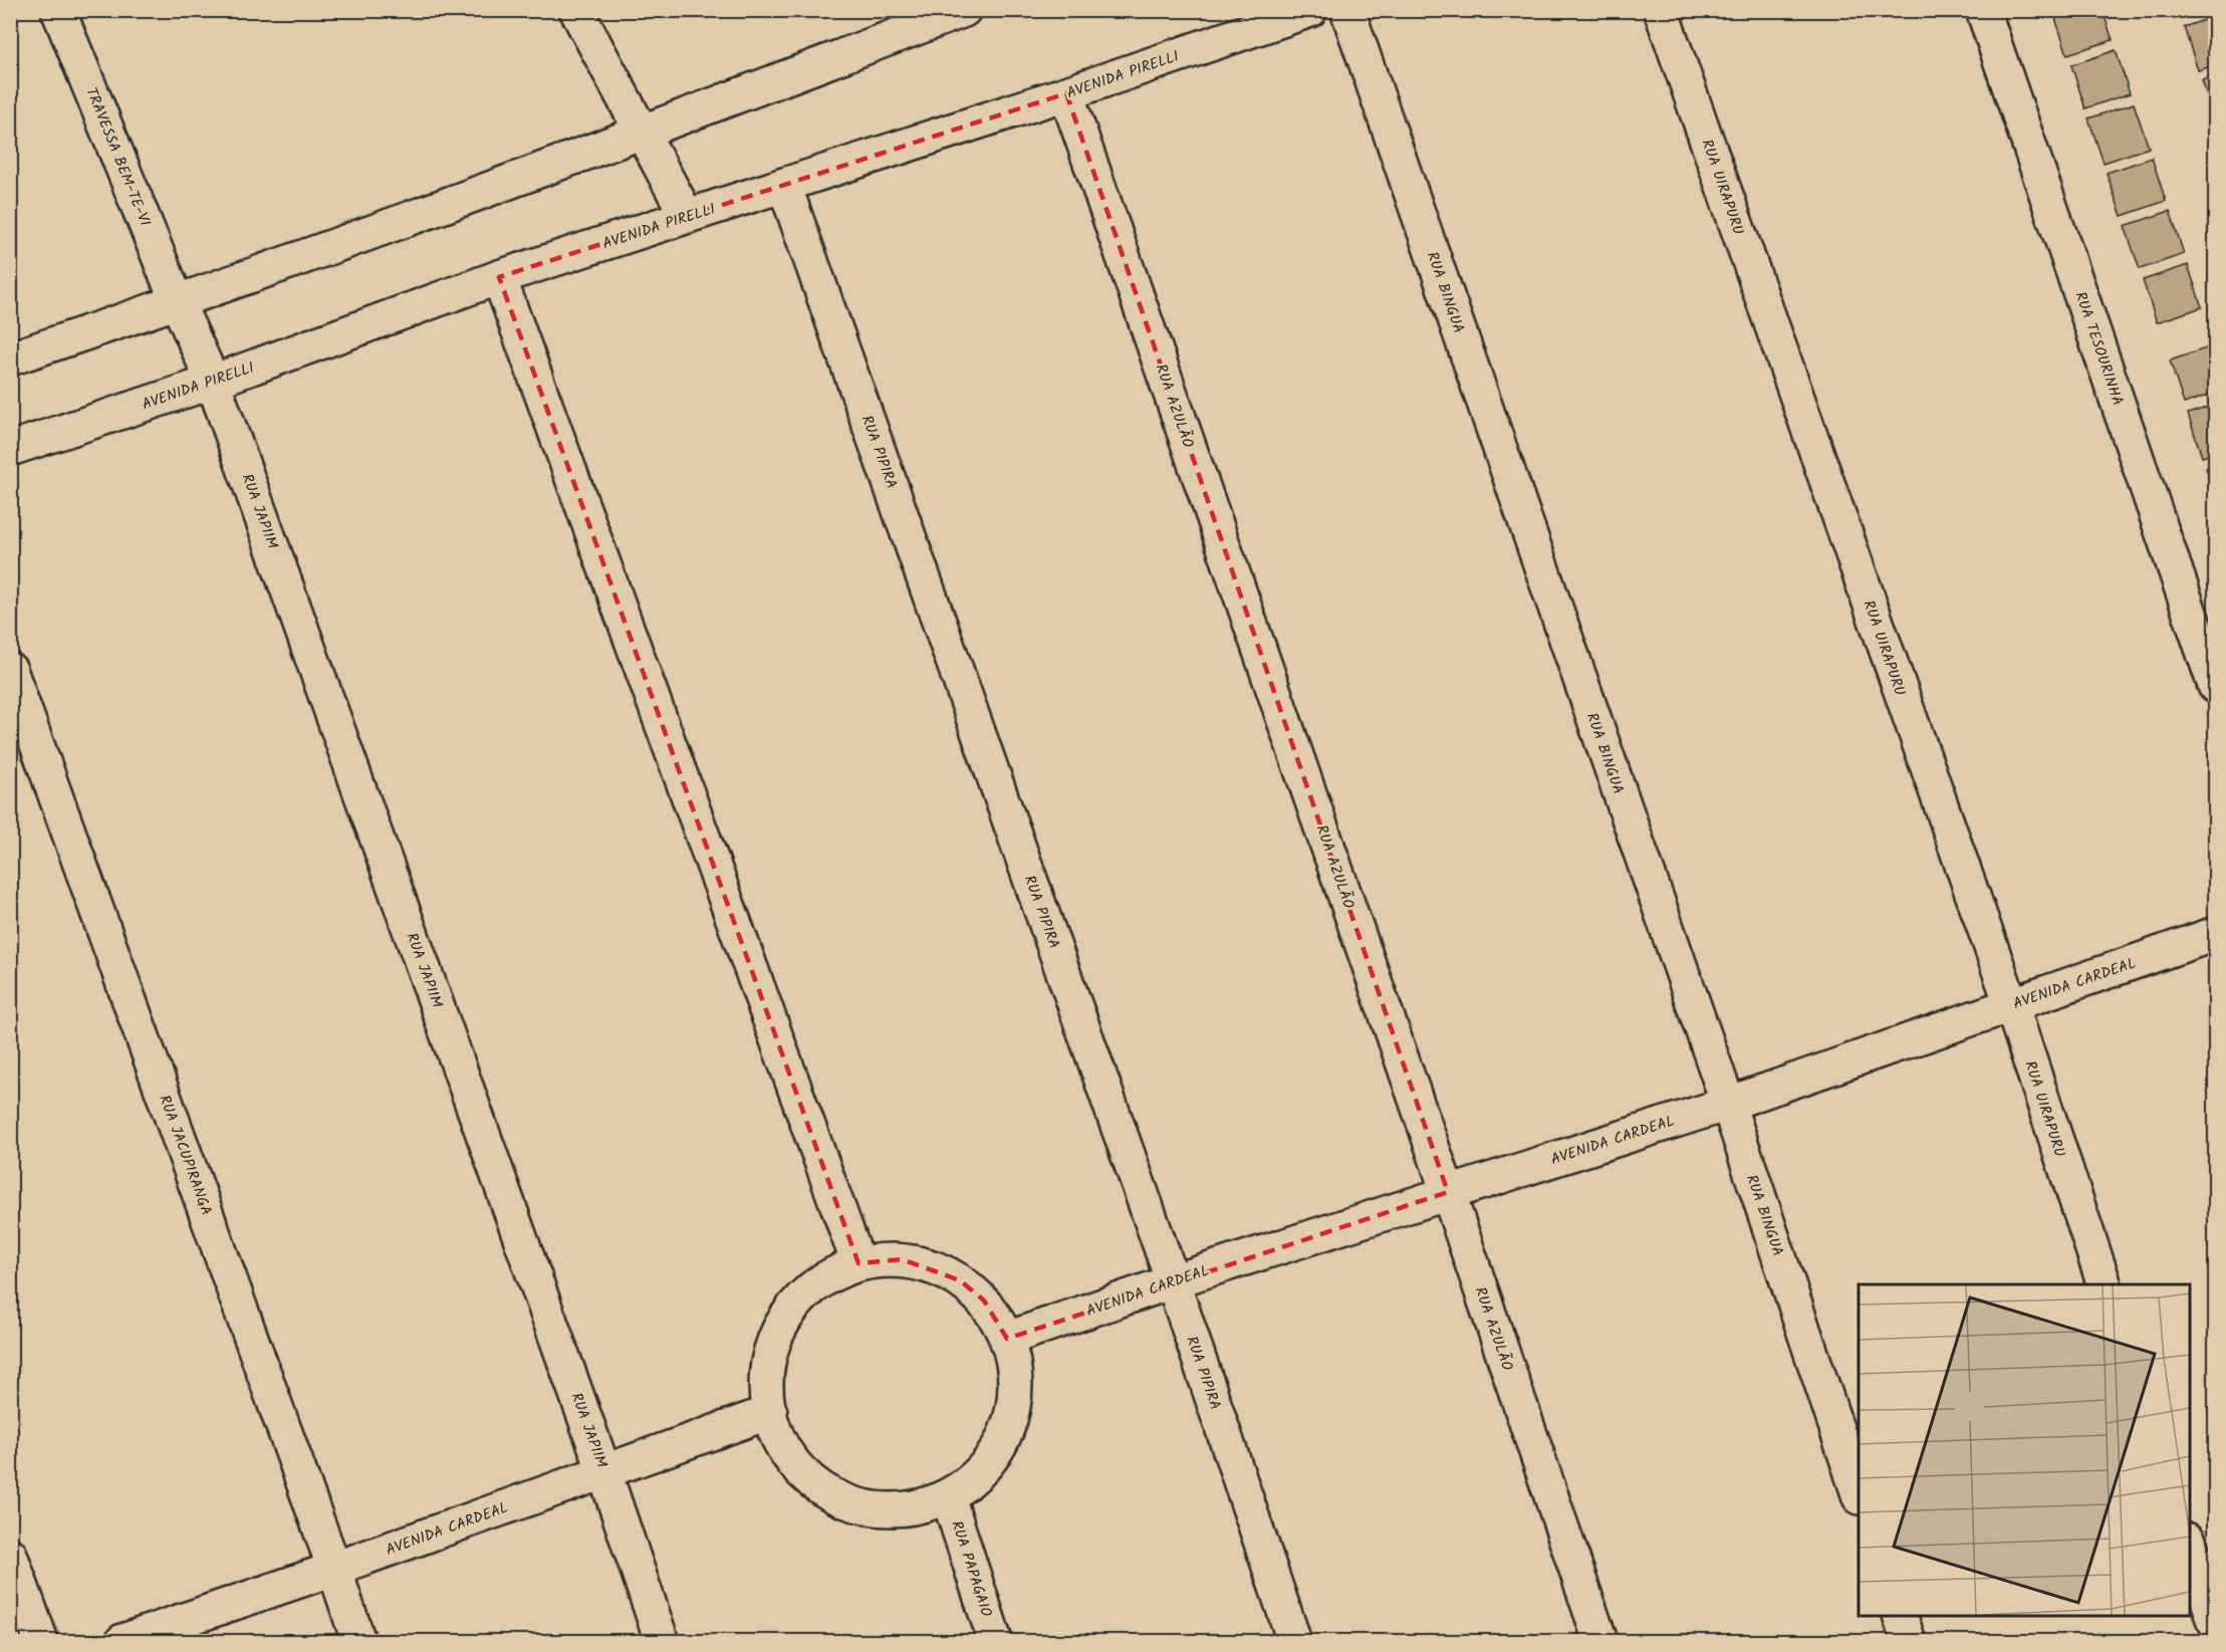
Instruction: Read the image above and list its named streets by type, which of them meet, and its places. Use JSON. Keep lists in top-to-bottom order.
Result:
{
  "streets": {
    "street": [
      "AVENIDA PIRELLI",
      "TRAVESSA BEM-TE-VI",
      "RUA UIRAPURU",
      "RUA BINGUA",
      "RUA TESOURINHA",
      "RUA AZULÃO",
      "RUA PIPIRA",
      "RUA JAPIIM",
      "AVENIDA CARDEAL",
      "RUA JACUPIRANGA",
      "RUA PAPAGAIO"
    ]
  },
  "crossings": [
    ["AVENIDA PIRELLI", "RUA AZULÃO"],
    ["AVENIDA PIRELLI", "RUA PIPIRA"],
    ["AVENIDA PIRELLI", "RUA JAPIIM"],
    ["TRAVESSA BEM-TE-VI", "RUA JAPIIM"],
    ["RUA UIRAPURU", "AVENIDA CARDEAL"],
    ["RUA BINGUA", "AVENIDA CARDEAL"],
    ["RUA AZULÃO", "AVENIDA CARDEAL"],
    ["RUA PIPIRA", "AVENIDA CARDEAL"],
    ["RUA JAPIIM", "AVENIDA CARDEAL"],
    ["AVENIDA CARDEAL", "RUA JACUPIRANGA"]
  ]
}
